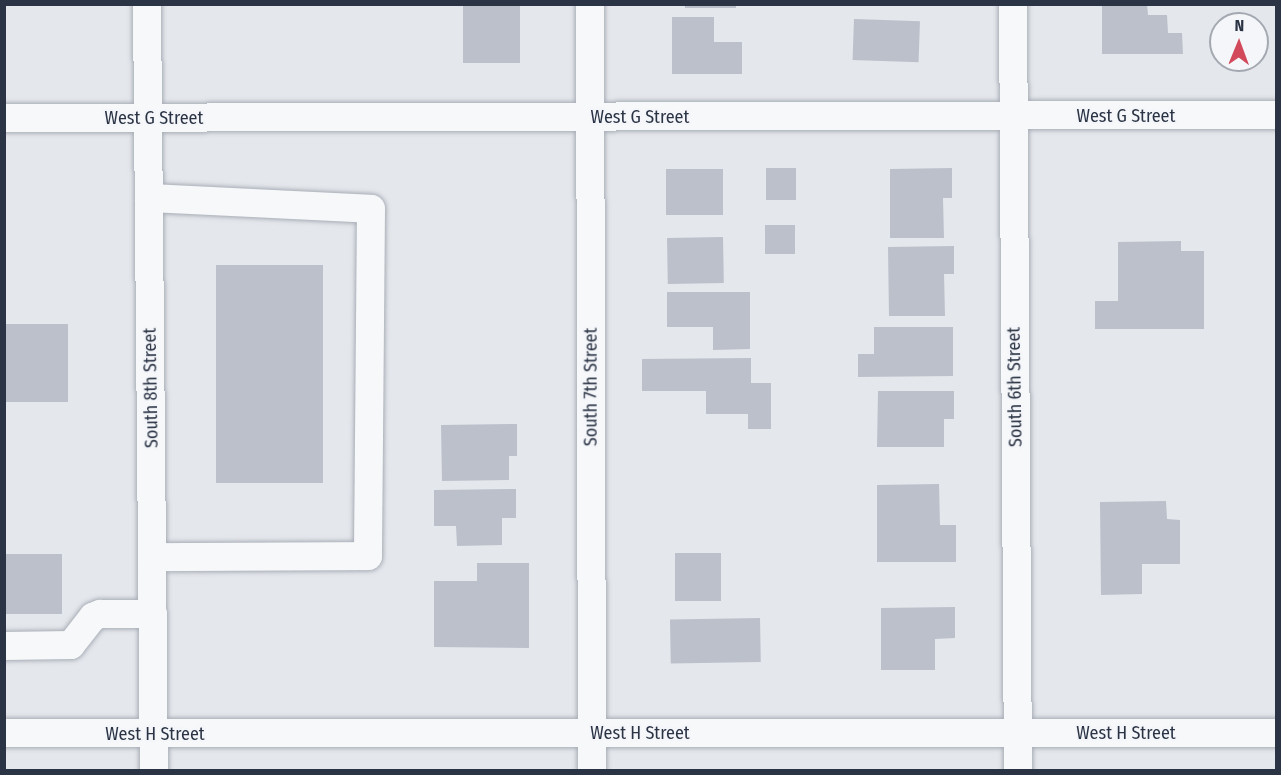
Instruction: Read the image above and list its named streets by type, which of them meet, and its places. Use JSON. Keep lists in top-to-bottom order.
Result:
{
  "streets": {
    "street": [
      "West G Street",
      "South 7th Street",
      "South 6th Street",
      "South 8th Street",
      "West H Street"
    ]
  },
  "crossings": [
    ["West G Street", "South 7th Street"],
    ["West G Street", "South 6th Street"],
    ["West G Street", "South 8th Street"],
    ["South 7th Street", "West H Street"],
    ["South 6th Street", "West H Street"],
    ["South 8th Street", "West H Street"]
  ],
  "north": "top"
}
